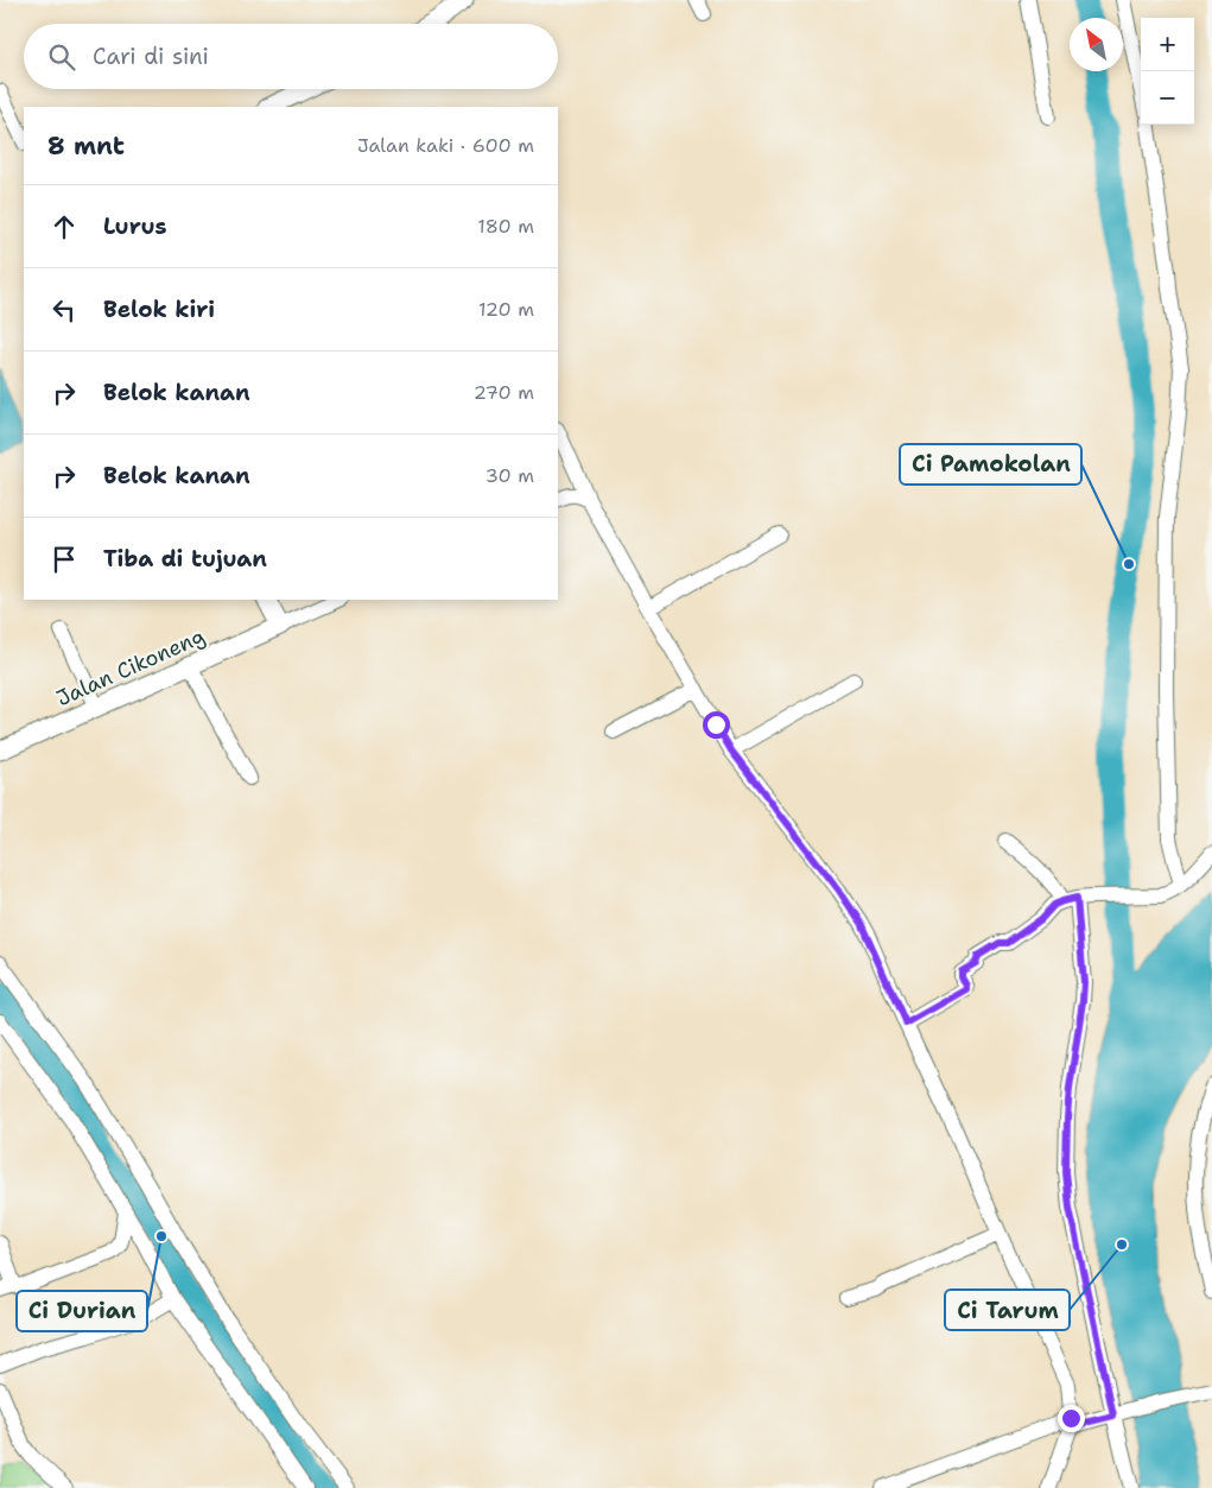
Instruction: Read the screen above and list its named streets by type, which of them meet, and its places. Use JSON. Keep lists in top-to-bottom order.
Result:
{
  "streets": {
    "street": ["Jalan Cikoneng"]
  },
  "places": ["Ci Pamokolan", "Ci Durian", "Ci Tarum"],
  "north": "top left",
  "page": {
    "map_buttons": ["+", "−"],
    "search": "Cari di sini",
    "heading": ["8 mnt", "Jalan kaki · 600 m"],
    "list": [
      ["Lurus", "180 m"],
      ["Belok kiri", "120 m"],
      ["Belok kanan", "270 m"],
      ["Belok kanan", "30 m"],
      "Tiba di tujuan"
    ]
  }
}
